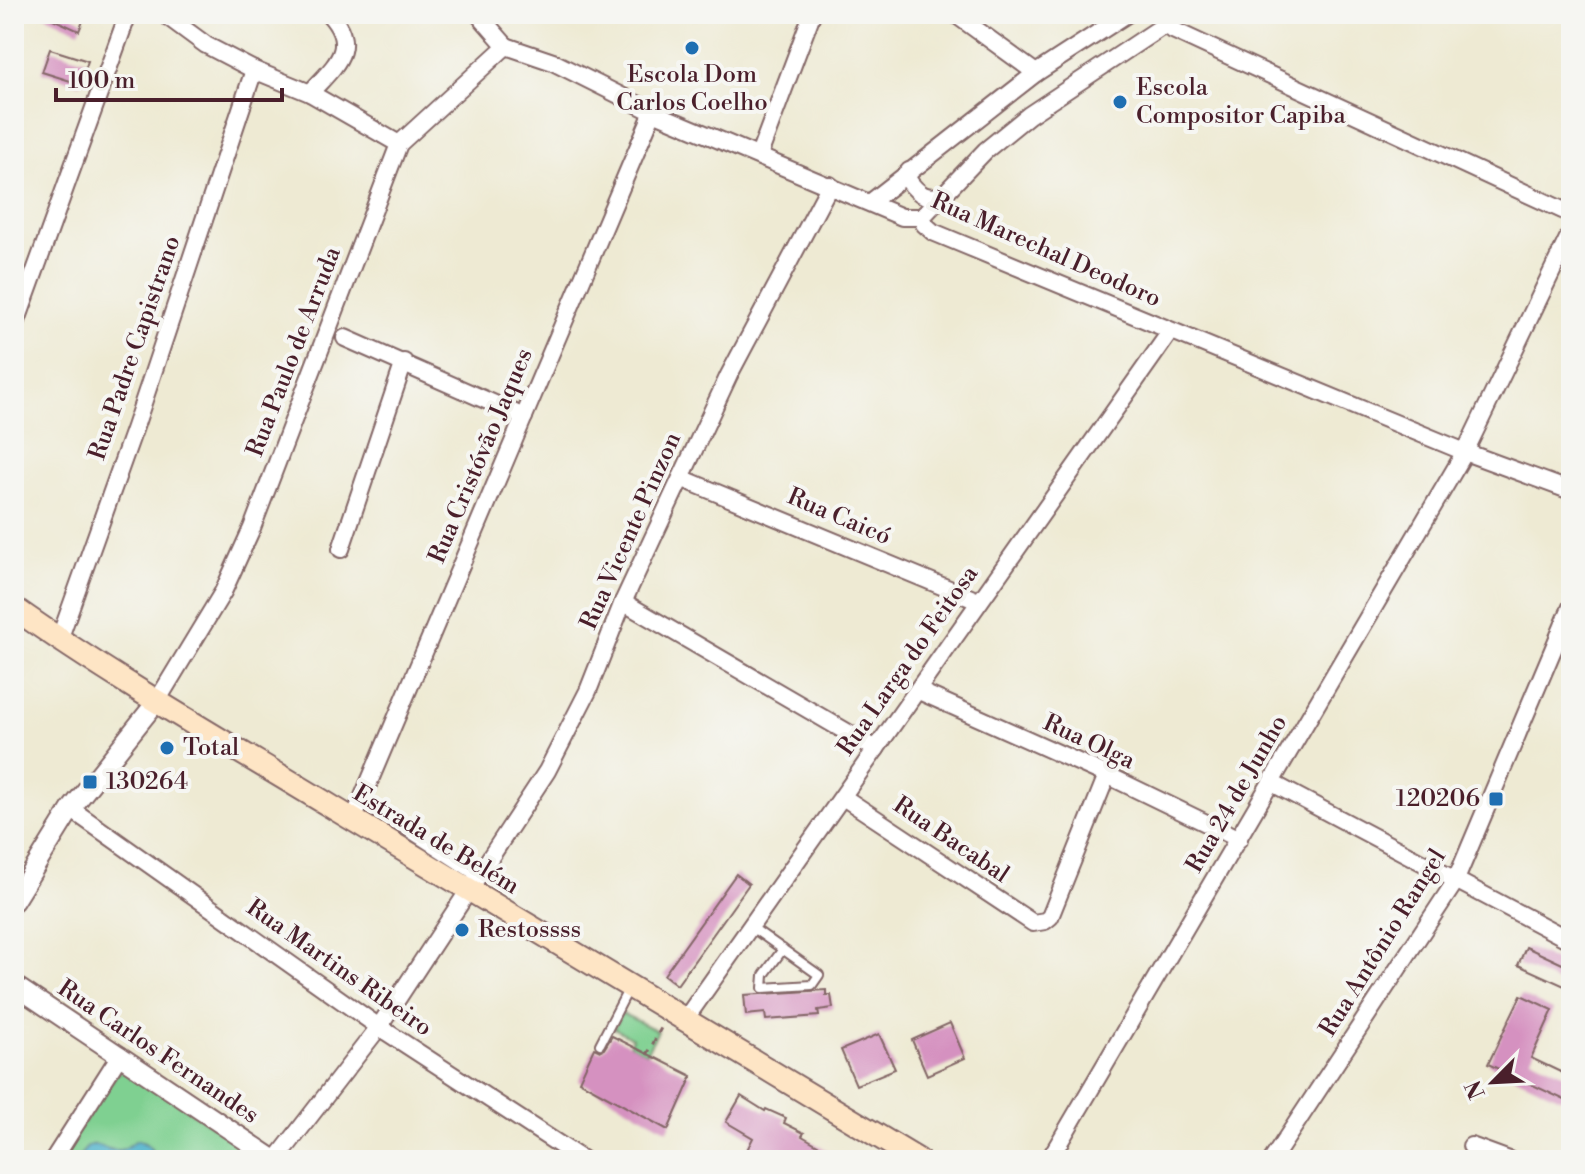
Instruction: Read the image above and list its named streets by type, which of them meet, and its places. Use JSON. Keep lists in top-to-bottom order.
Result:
{
  "streets": {
    "main road": ["Estrada de Belém"],
    "street": [
      "Rua Marechal Deodoro",
      "Rua Padre Capistrano",
      "Rua Paulo de Arruda",
      "Rua Cristóvão Jaques",
      "Rua Caicó",
      "Rua Vicente Pinzon",
      "Rua Larga do Feitosa",
      "Rua Olga",
      "Rua 24 de Junho",
      "Rua Bacabal",
      "Rua Antônio Rangel",
      "Rua Martins Ribeiro",
      "Rua Carlos Fernandes"
    ]
  },
  "crossings": [
    ["Rua Marechal Deodoro", "Rua Paulo de Arruda"],
    ["Rua Marechal Deodoro", "Rua Cristóvão Jaques"],
    ["Rua Marechal Deodoro", "Rua Vicente Pinzon"],
    ["Rua Marechal Deodoro", "Rua Larga do Feitosa"],
    ["Rua Marechal Deodoro", "Rua 24 de Junho"],
    ["Rua Padre Capistrano", "Estrada de Belém"],
    ["Rua Paulo de Arruda", "Estrada de Belém"],
    ["Rua Cristóvão Jaques", "Estrada de Belém"],
    ["Rua Caicó", "Rua Vicente Pinzon"],
    ["Rua Caicó", "Rua Larga do Feitosa"],
    ["Rua Vicente Pinzon", "Estrada de Belém"],
    ["Rua Vicente Pinzon", "Rua Martins Ribeiro"],
    ["Rua Vicente Pinzon", "Rua Carlos Fernandes"],
    ["Rua Larga do Feitosa", "Rua Olga"],
    ["Rua Larga do Feitosa", "Estrada de Belém"],
    ["Rua Larga do Feitosa", "Rua Bacabal"],
    ["Rua Olga", "Rua 24 de Junho"],
    ["Rua Olga", "Rua Bacabal"]
  ],
  "places": {
    "other": [
      "Escola Dom Carlos Coelho",
      "Escola Compositor Capiba",
      "Total",
      "Restossss"
    ],
    "transit": ["130264", "120206"]
  },
  "scale_bar": "100 m",
  "north": "bottom left"
}
